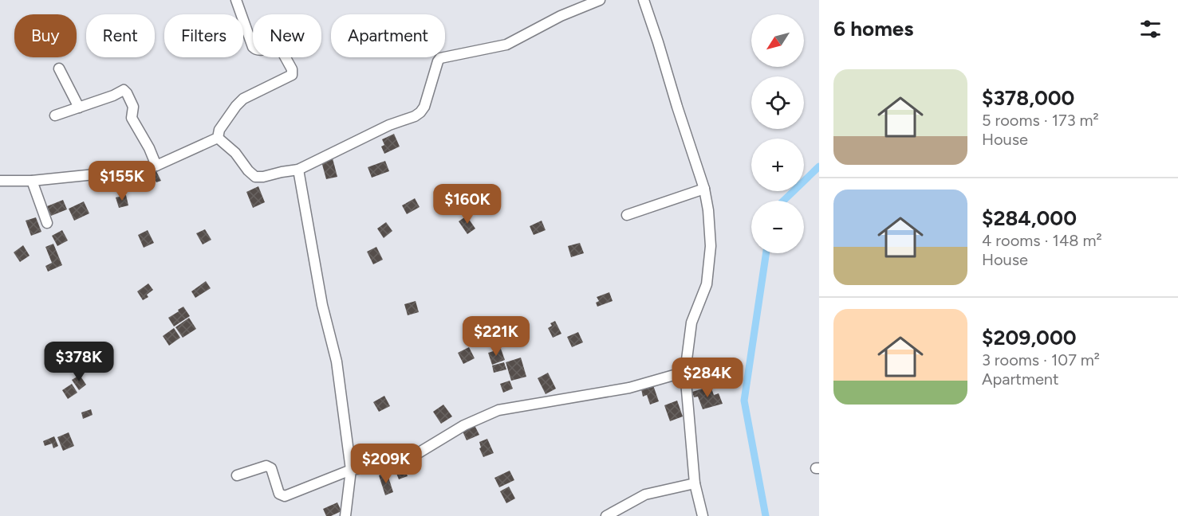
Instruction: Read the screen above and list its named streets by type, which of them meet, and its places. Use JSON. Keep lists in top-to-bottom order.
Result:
{
  "north": "bottom left",
  "page": {
    "heading": "6 homes",
    "map_buttons": ["+", "−"],
    "chip": [
      "Buy",
      "Rent",
      "Filters",
      "New",
      "Apartment"
    ],
    "list": [
      {
        "name": "$378,000",
        "note": "5 rooms · 173 m² · House"
      },
      {
        "name": "$284,000",
        "note": "4 rooms · 148 m² · House"
      },
      {
        "name": "$209,000",
        "note": "3 rooms · 107 m² · Apartment"
      }
    ],
    "price": [
      "$155K",
      "$160K",
      "$221K",
      "$378K",
      "$284K",
      "$209K"
    ]
  }
}
